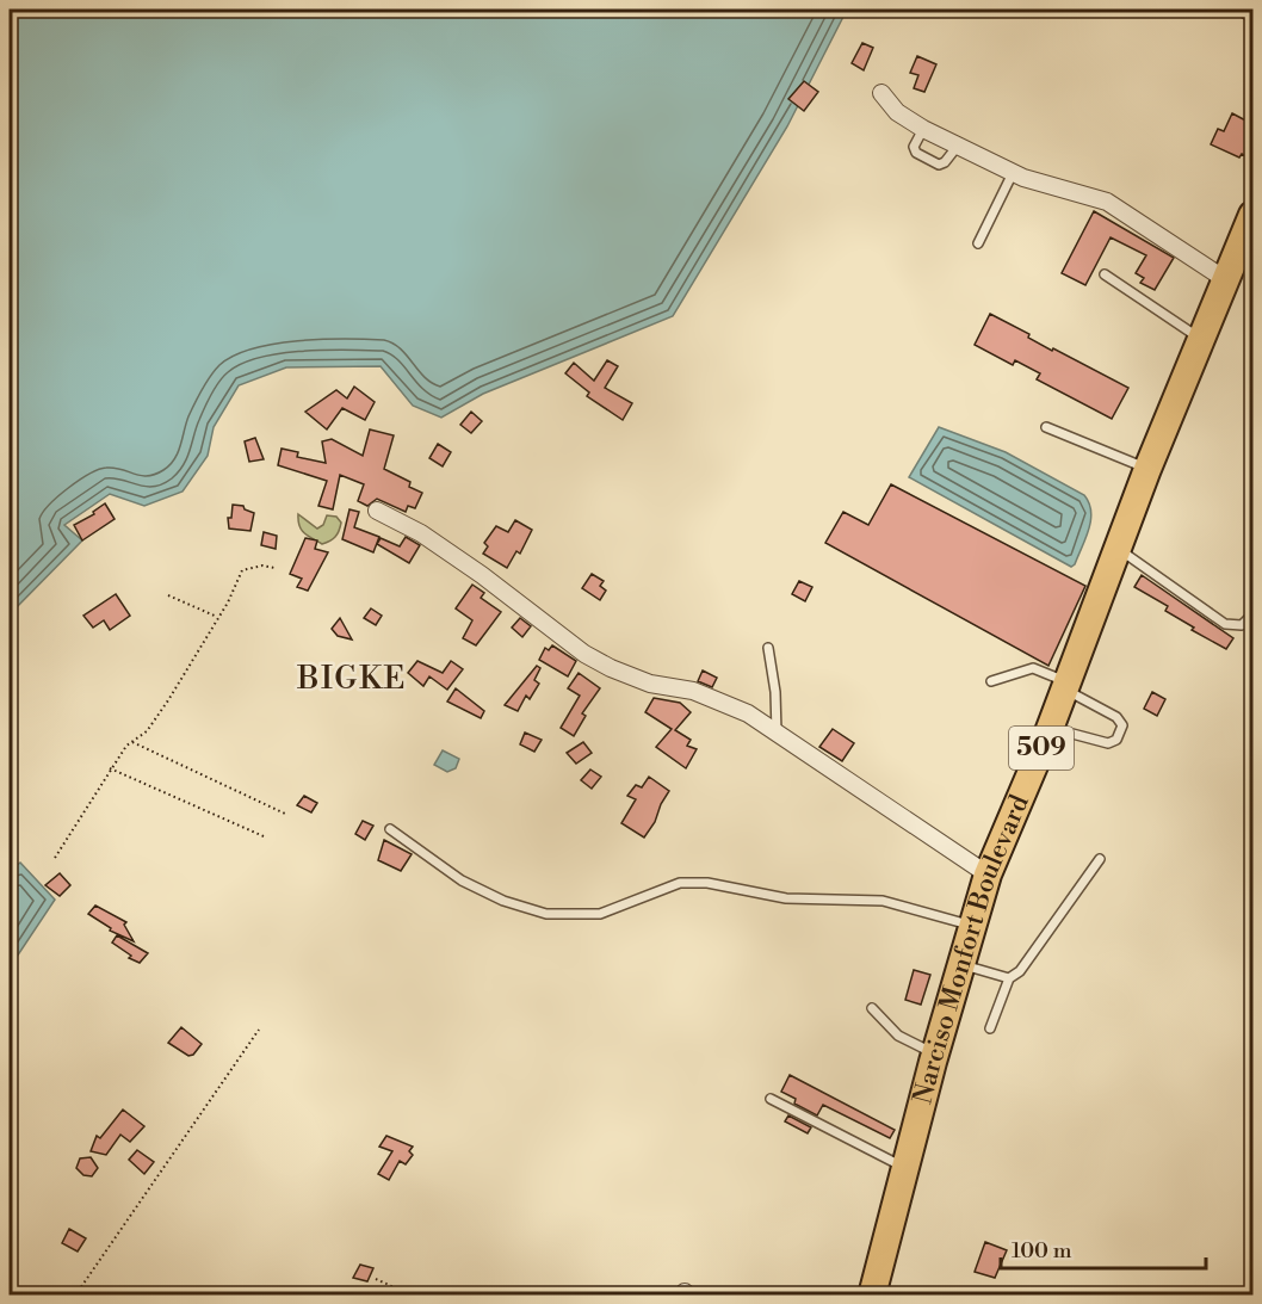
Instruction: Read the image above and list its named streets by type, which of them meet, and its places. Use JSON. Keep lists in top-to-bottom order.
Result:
{
  "streets": {
    "main road": ["509", "Narciso Monfort Boulevard"]
  },
  "districts": ["BIGKE"],
  "scale_bar": "100 m"
}
